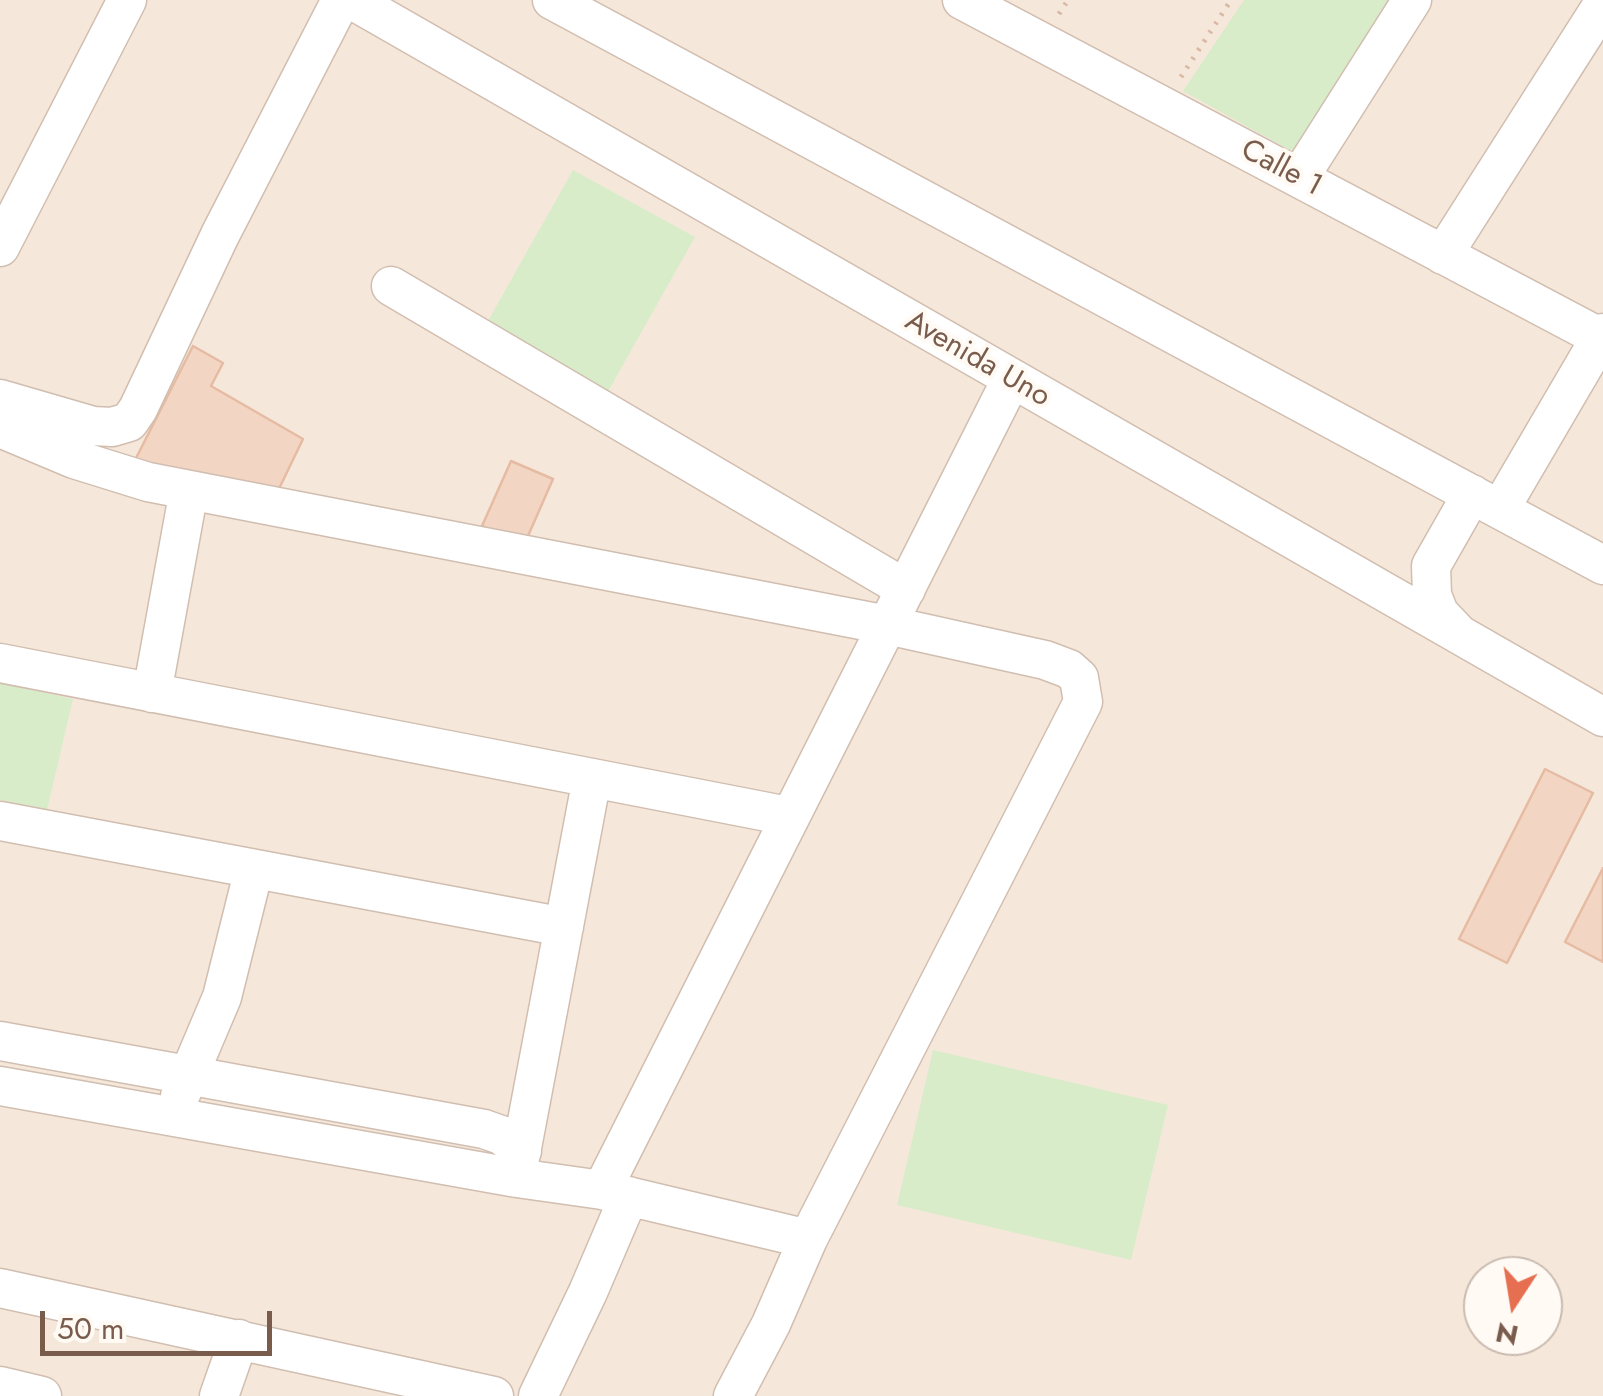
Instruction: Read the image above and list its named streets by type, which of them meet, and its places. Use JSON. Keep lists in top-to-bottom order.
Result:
{
  "streets": {
    "street": ["Calle 1", "Avenida Uno"]
  },
  "scale_bar": "50 m",
  "north": "bottom"
}
